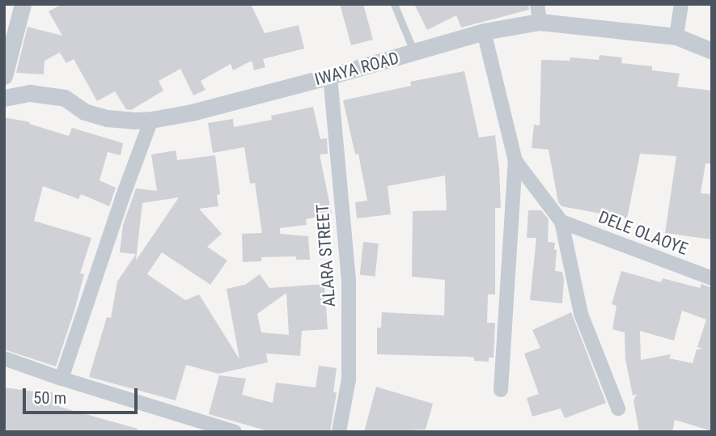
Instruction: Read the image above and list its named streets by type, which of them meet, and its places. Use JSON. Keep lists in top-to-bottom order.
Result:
{
  "streets": {
    "street": ["IWAYA ROAD", "DELE OLAOYE", "ALARA STREET"]
  },
  "crossings": [
    ["IWAYA ROAD", "ALARA STREET"]
  ],
  "scale_bar": "50 m"
}
